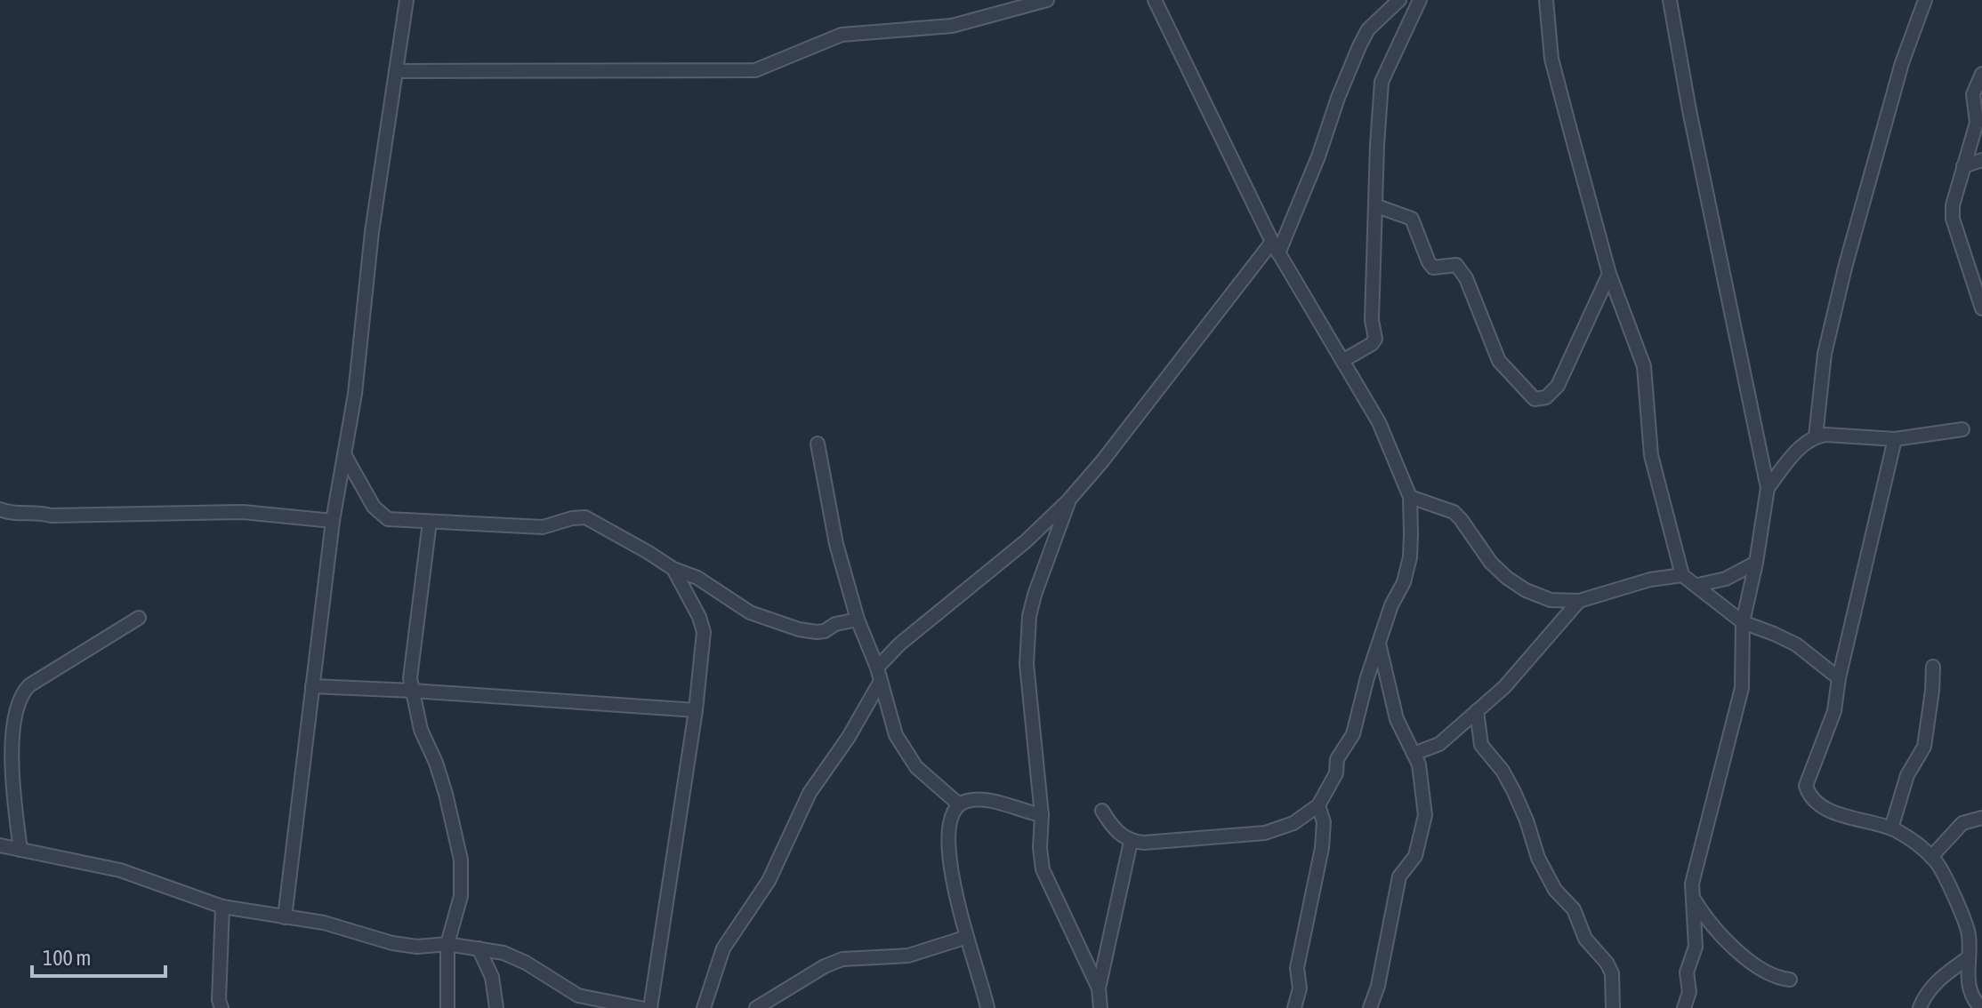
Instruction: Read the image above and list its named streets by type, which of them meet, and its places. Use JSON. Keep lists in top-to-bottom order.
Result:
{
  "scale_bar": "100 m"
}
